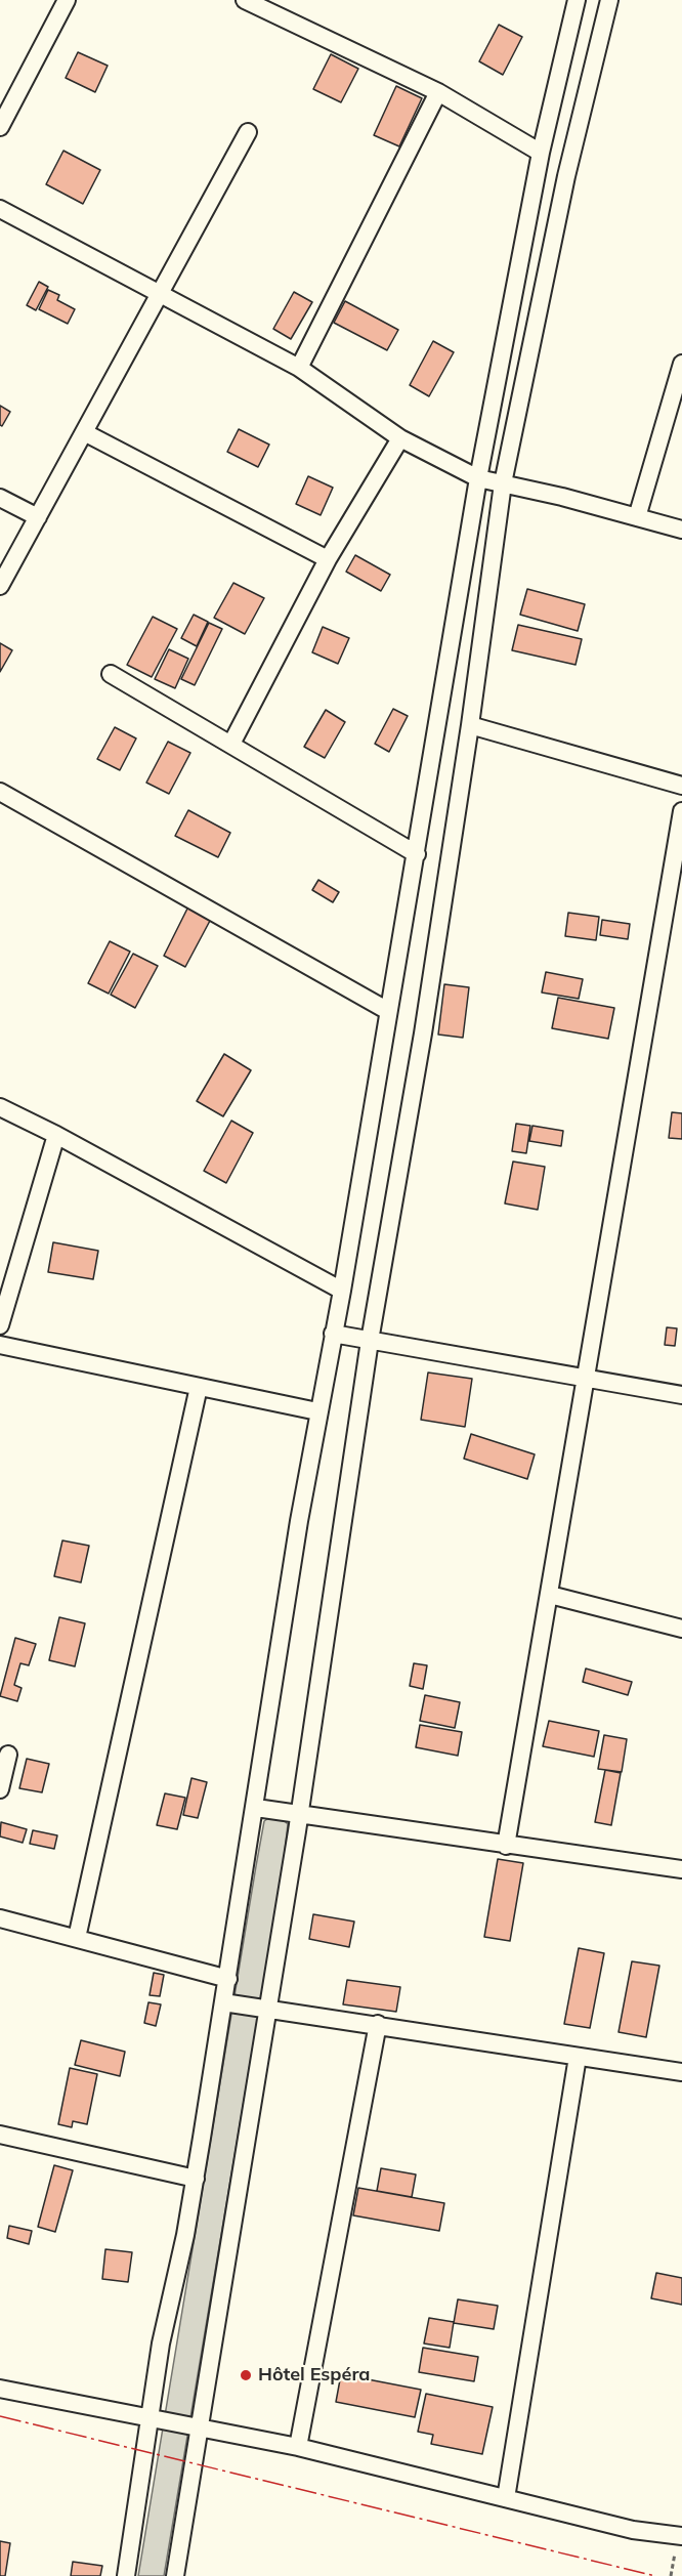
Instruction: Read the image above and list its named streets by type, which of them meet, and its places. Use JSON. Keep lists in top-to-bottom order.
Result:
{
  "places": ["Hôtel Espéra"]
}
